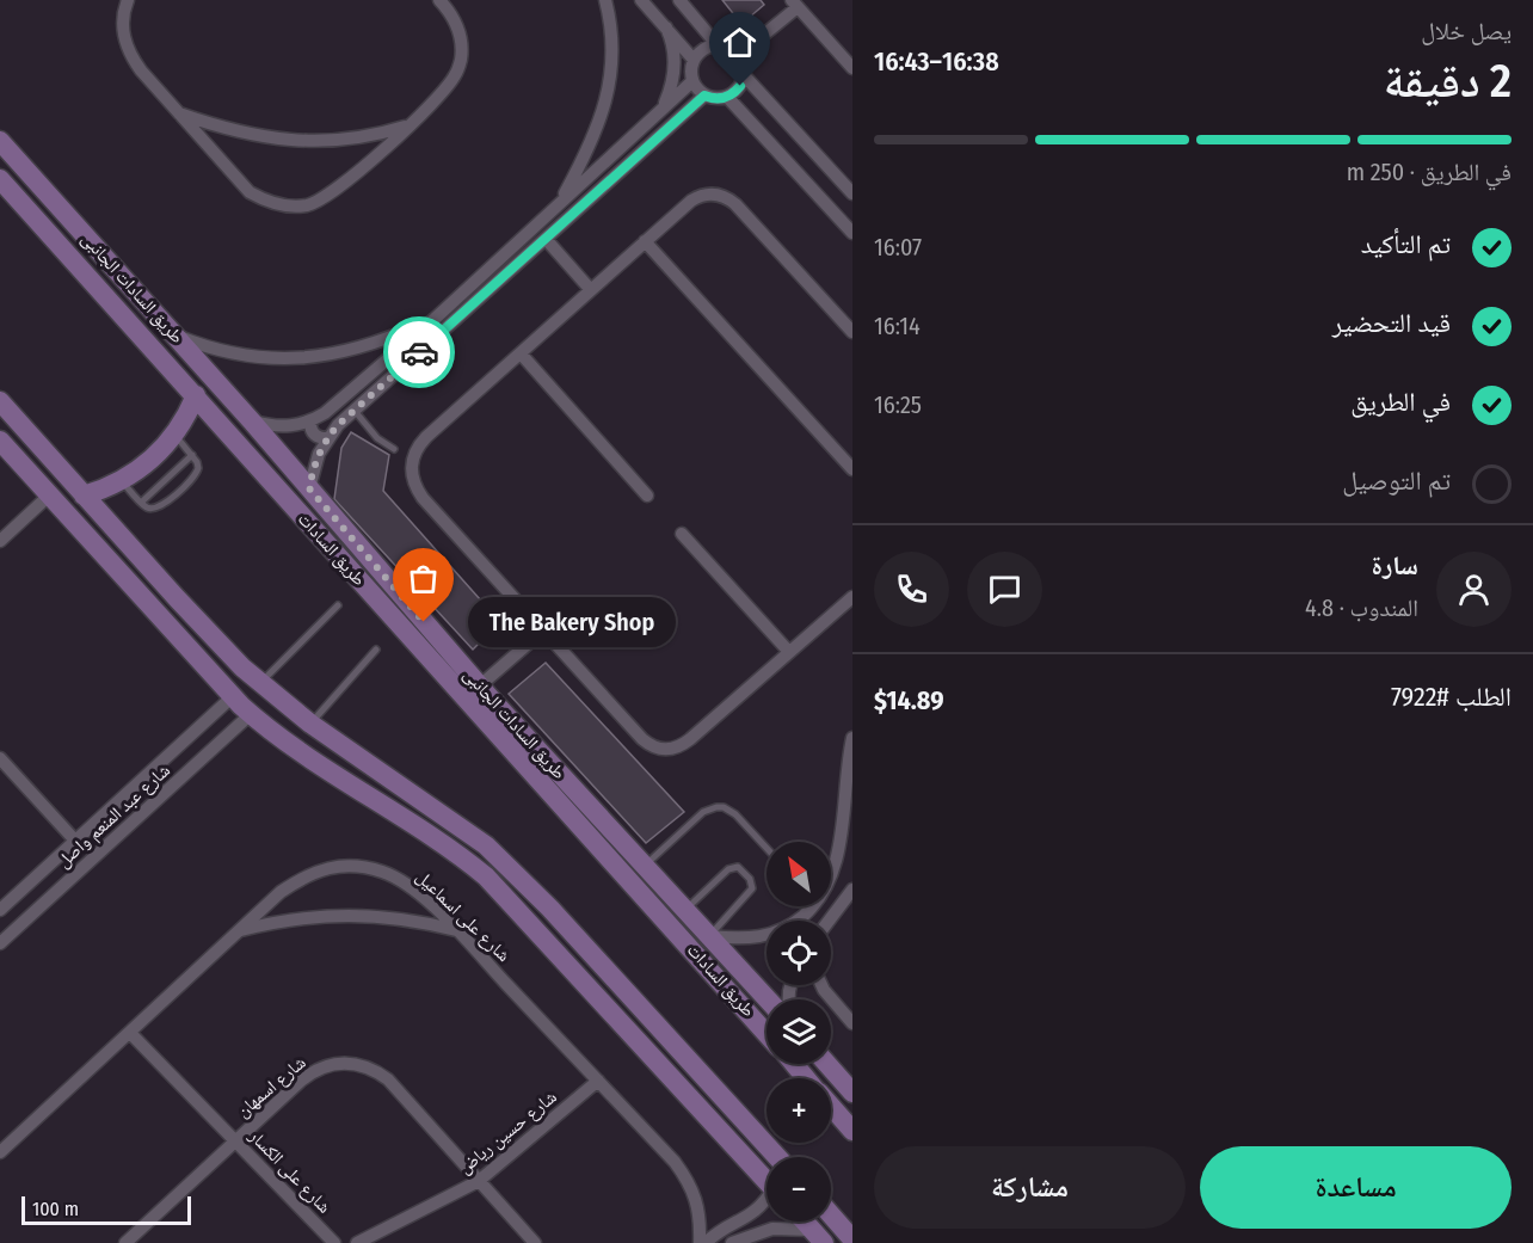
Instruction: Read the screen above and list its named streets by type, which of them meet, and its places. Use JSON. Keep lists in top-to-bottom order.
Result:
{
  "streets": {
    "main road": ["طريق السادات الجانبى", "طريق السادات"],
    "street": [
      "شارع عبد المنعم واصل",
      "شارع على اسماعيل",
      "شارع اسمهان",
      "شارع حسين رياض",
      "شارع على الكسار"
    ]
  },
  "crossings": [
    ["شارع على اسماعيل", "شارع حسين رياض"],
    ["شارع على اسماعيل", "شارع على الكسار"],
    ["شارع اسمهان", "شارع حسين رياض"],
    ["شارع اسمهان", "شارع على الكسار"]
  ],
  "places": ["The Bakery Shop"],
  "scale_bar": "100 m",
  "north": "top left",
  "page": {
    "heading": ["2 دقيقة", "يصل خلال", "16:38–16:43"],
    "panel": [
      "سارة",
      "المندوب · 4.8",
      "الطلب #7922",
      "$14.89"
    ],
    "bar": "في الطريق · 250 m",
    "list": [
      ["تم التأكيد", "16:07"],
      ["قيد التحضير", "16:14"],
      ["في الطريق", "16:25"],
      "تم التوصيل"
    ],
    "bubble": "The Bakery Shop",
    "map_buttons": ["+", "−"],
    "buttons": ["مساعدة", "مشاركة"],
    "scale": "100 m"
  }
}
